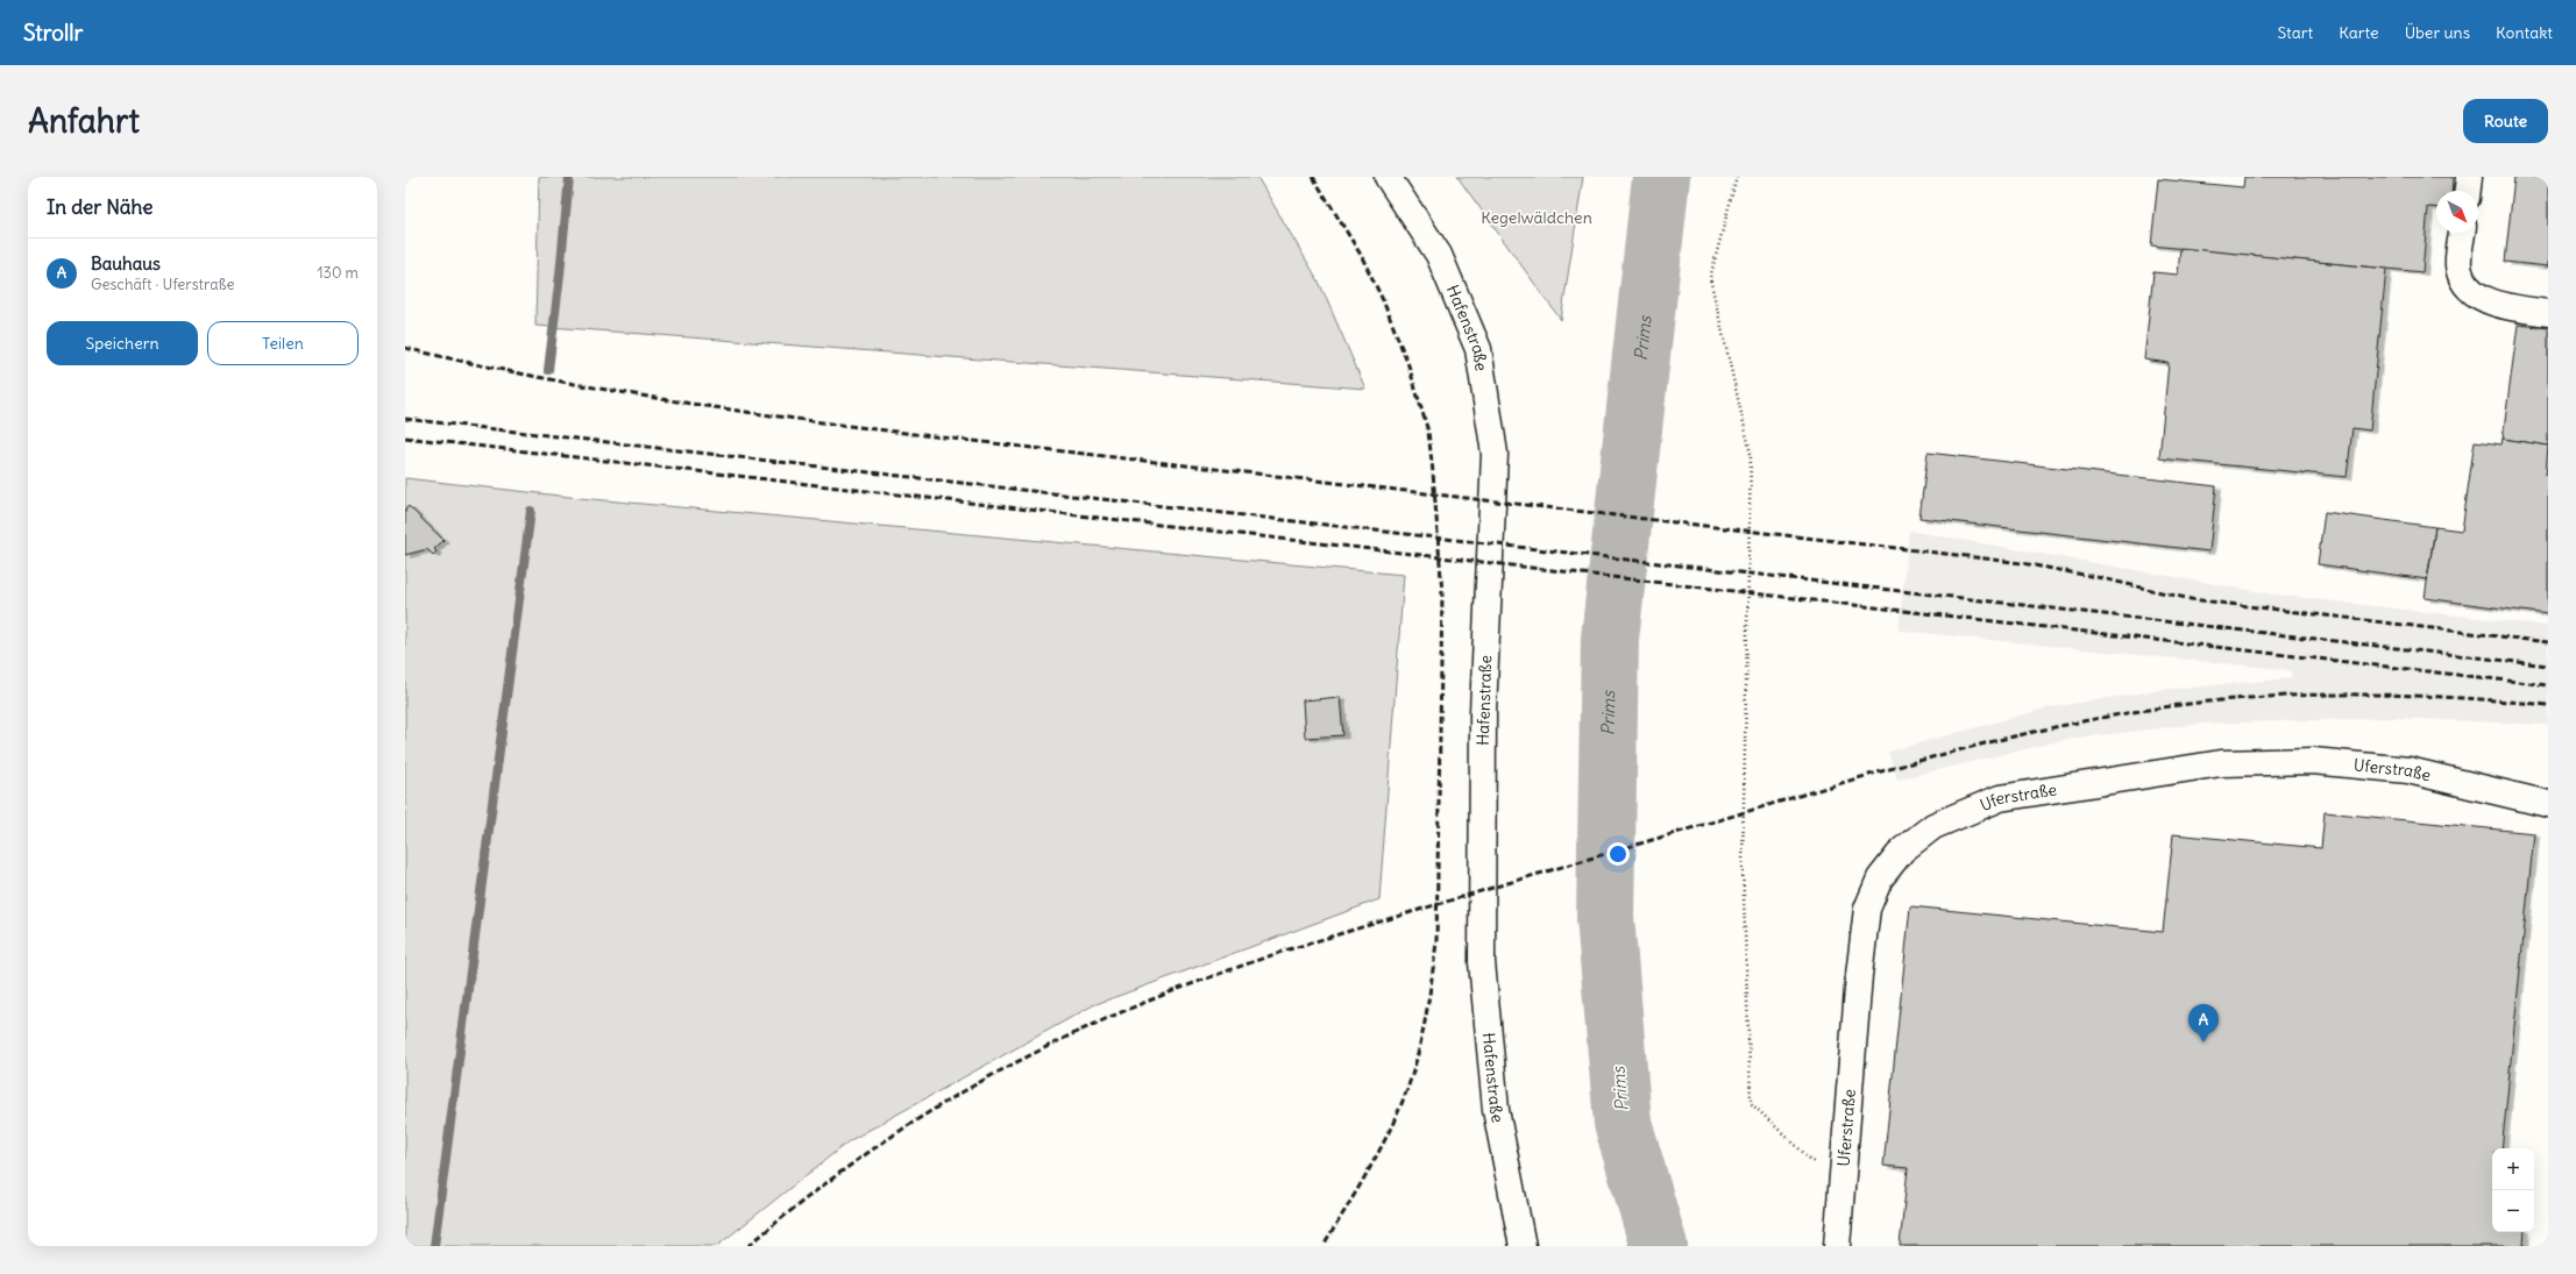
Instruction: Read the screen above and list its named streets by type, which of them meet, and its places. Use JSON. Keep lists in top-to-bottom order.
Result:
{
  "streets": {
    "street": ["Hafenstraße", "Uferstraße"]
  },
  "water": ["Prims"],
  "parks": ["Kegelwäldchen"],
  "north": "bottom right",
  "page": {
    "header": "Strollr",
    "nav": [
      "Start",
      "Karte",
      "Über uns",
      "Kontakt"
    ],
    "buttons": [
      "Route",
      ["Speichern", "Teilen"]
    ],
    "title": "Anfahrt",
    "heading": "In der Nähe",
    "list": [
      {
        "mark": "A",
        "name": "Bauhaus",
        "note": "Geschäft · Uferstraße",
        "value": "130 m"
      }
    ],
    "pins": "A",
    "map_buttons": ["+", "−"]
  }
}
